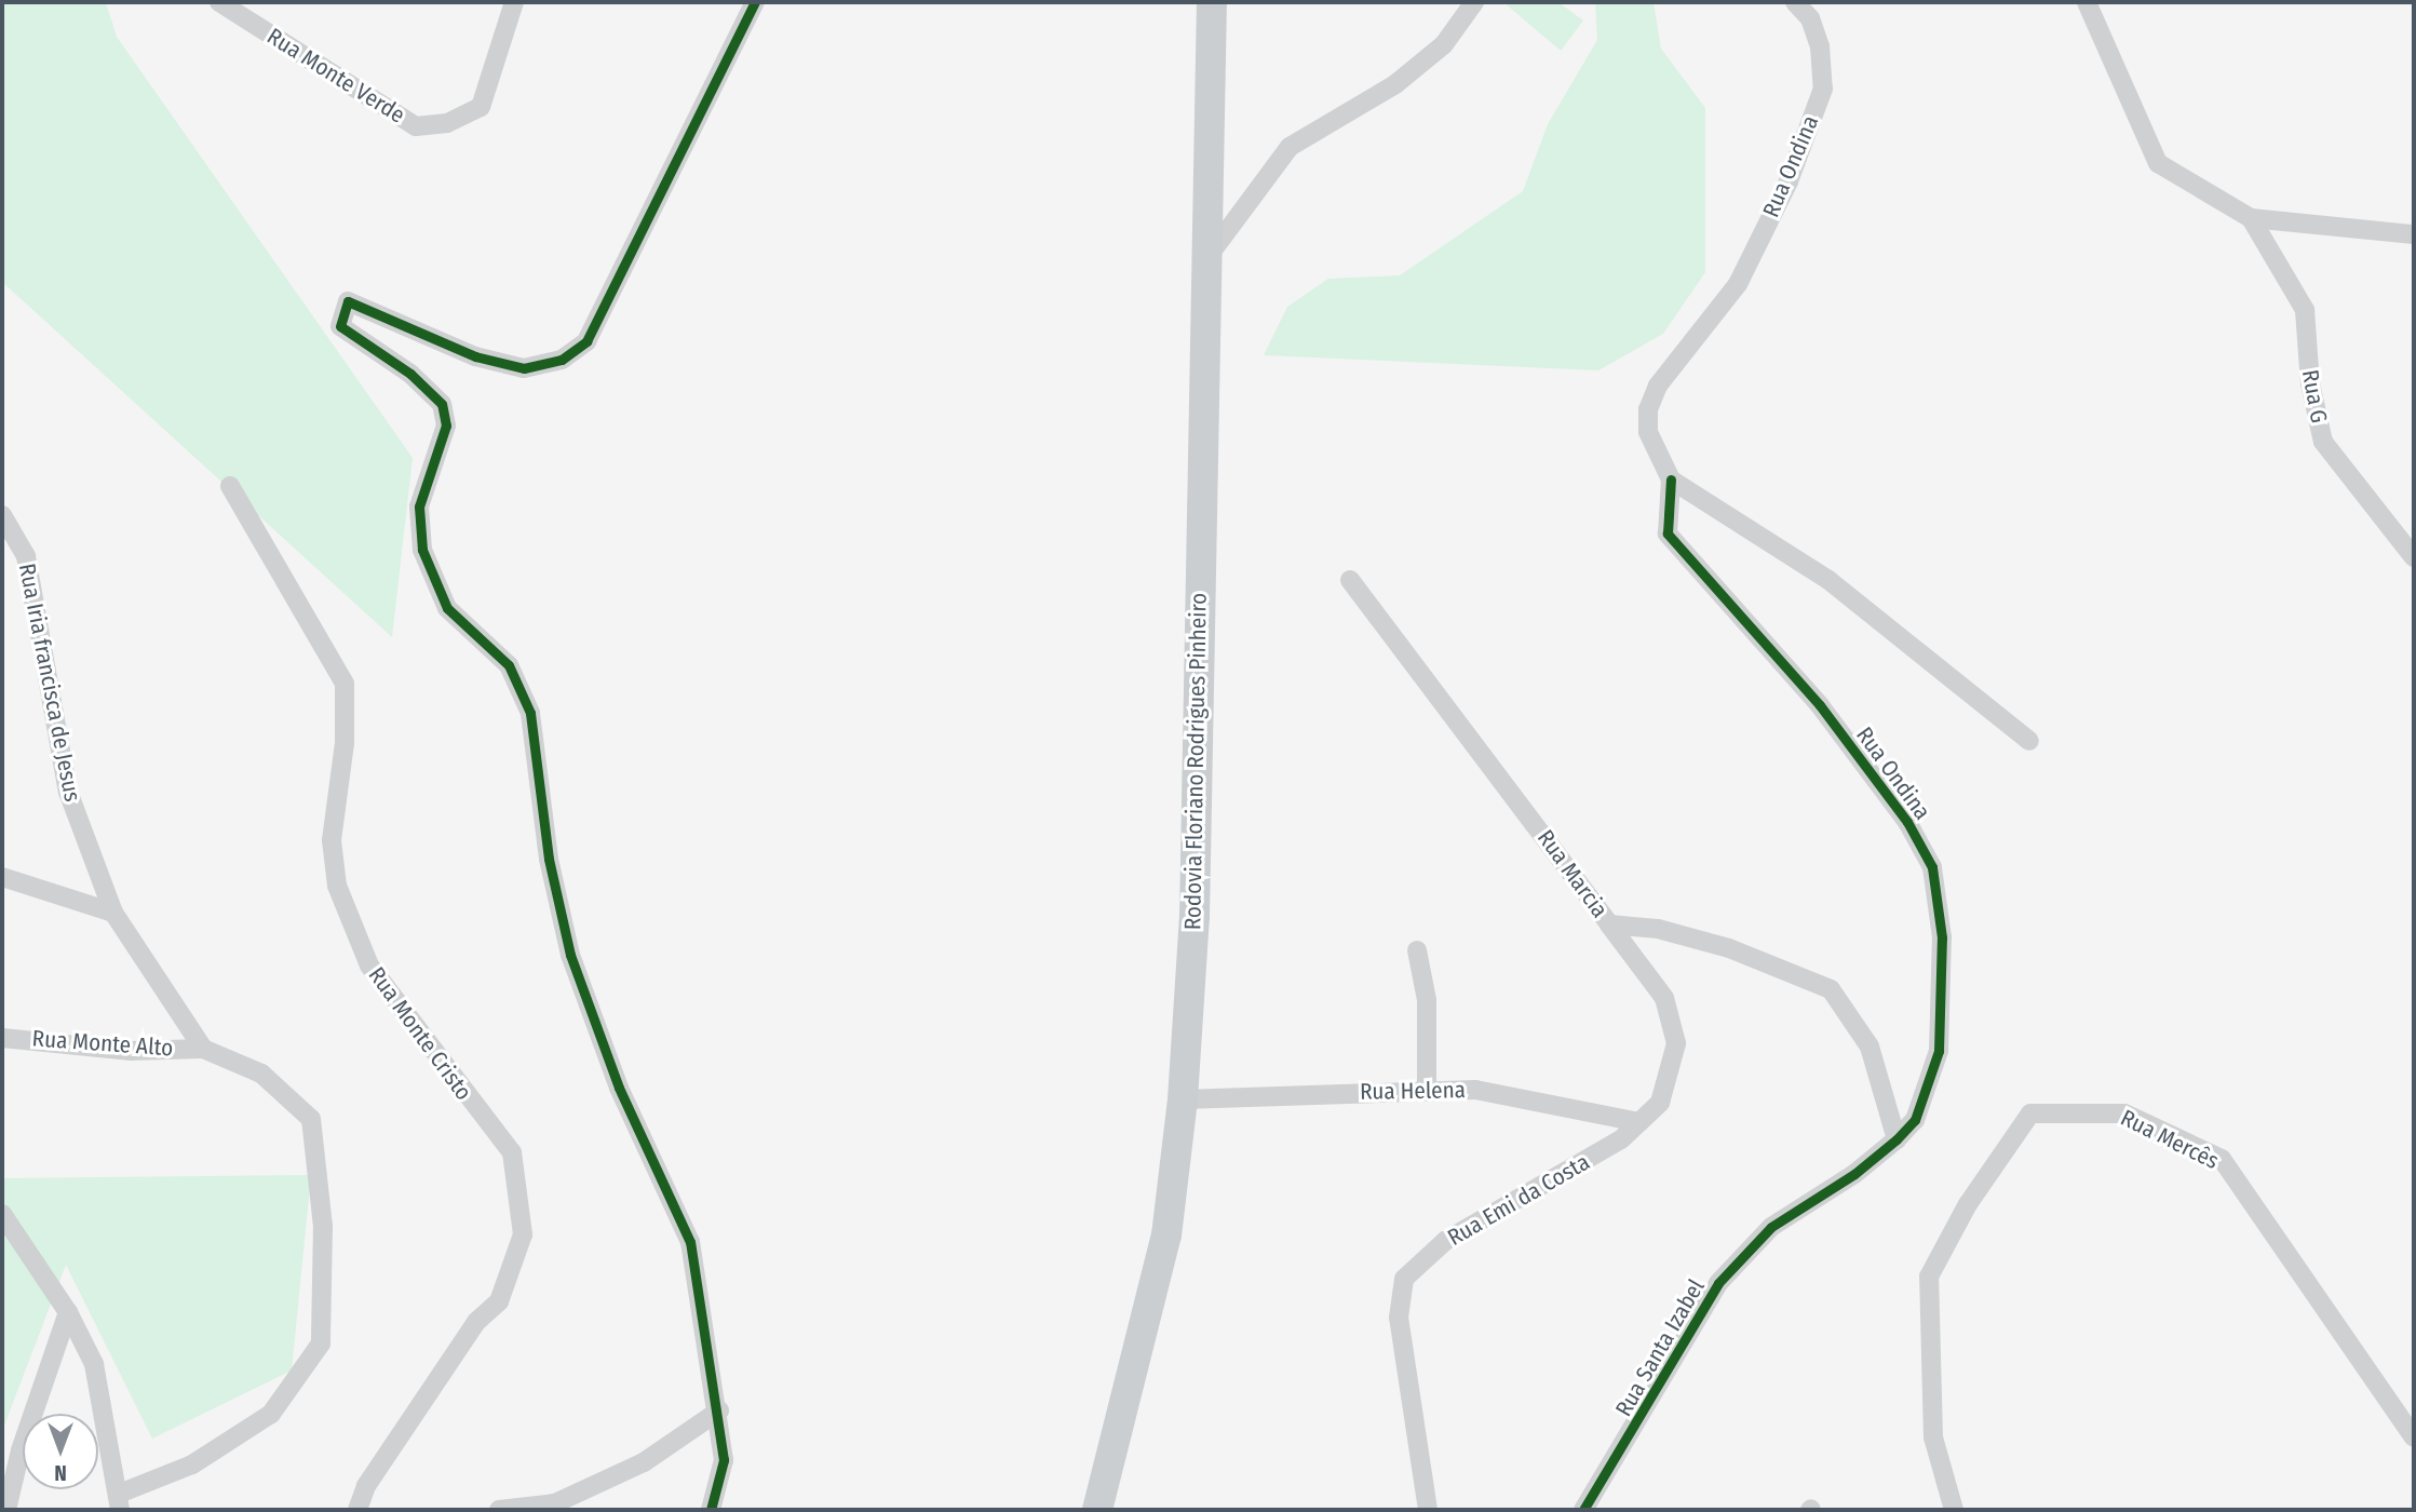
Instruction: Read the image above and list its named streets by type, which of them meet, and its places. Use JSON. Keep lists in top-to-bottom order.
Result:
{
  "streets": {
    "main road": ["Rodovia Floriano Rodrigues Pinheiro"],
    "street": [
      "Rua Monte Verde",
      "Rua Ondina",
      "Rua G",
      "Rua Iria francisca de Jesus",
      "Rua Marcia",
      "Rua Monte Cristo",
      "Rua Monte Alto",
      "Rua Helena",
      "Rua Mercês",
      "Rua Emi da Costa",
      "Rua Santa Izabel"
    ]
  },
  "crossings": [
    ["Rua Ondina", "Rua Marcia"],
    ["Rua Ondina", "Rua Santa Izabel"],
    ["Rua Iria francisca de Jesus", "Rua Monte Alto"],
    ["Rodovia Floriano Rodrigues Pinheiro", "Rua Helena"],
    ["Rua Marcia", "Rua Emi da Costa"],
    ["Rua Marcia", "Rua Santa Izabel"],
    ["Rua Helena", "Rua Emi da Costa"]
  ],
  "north": "bottom"
}
